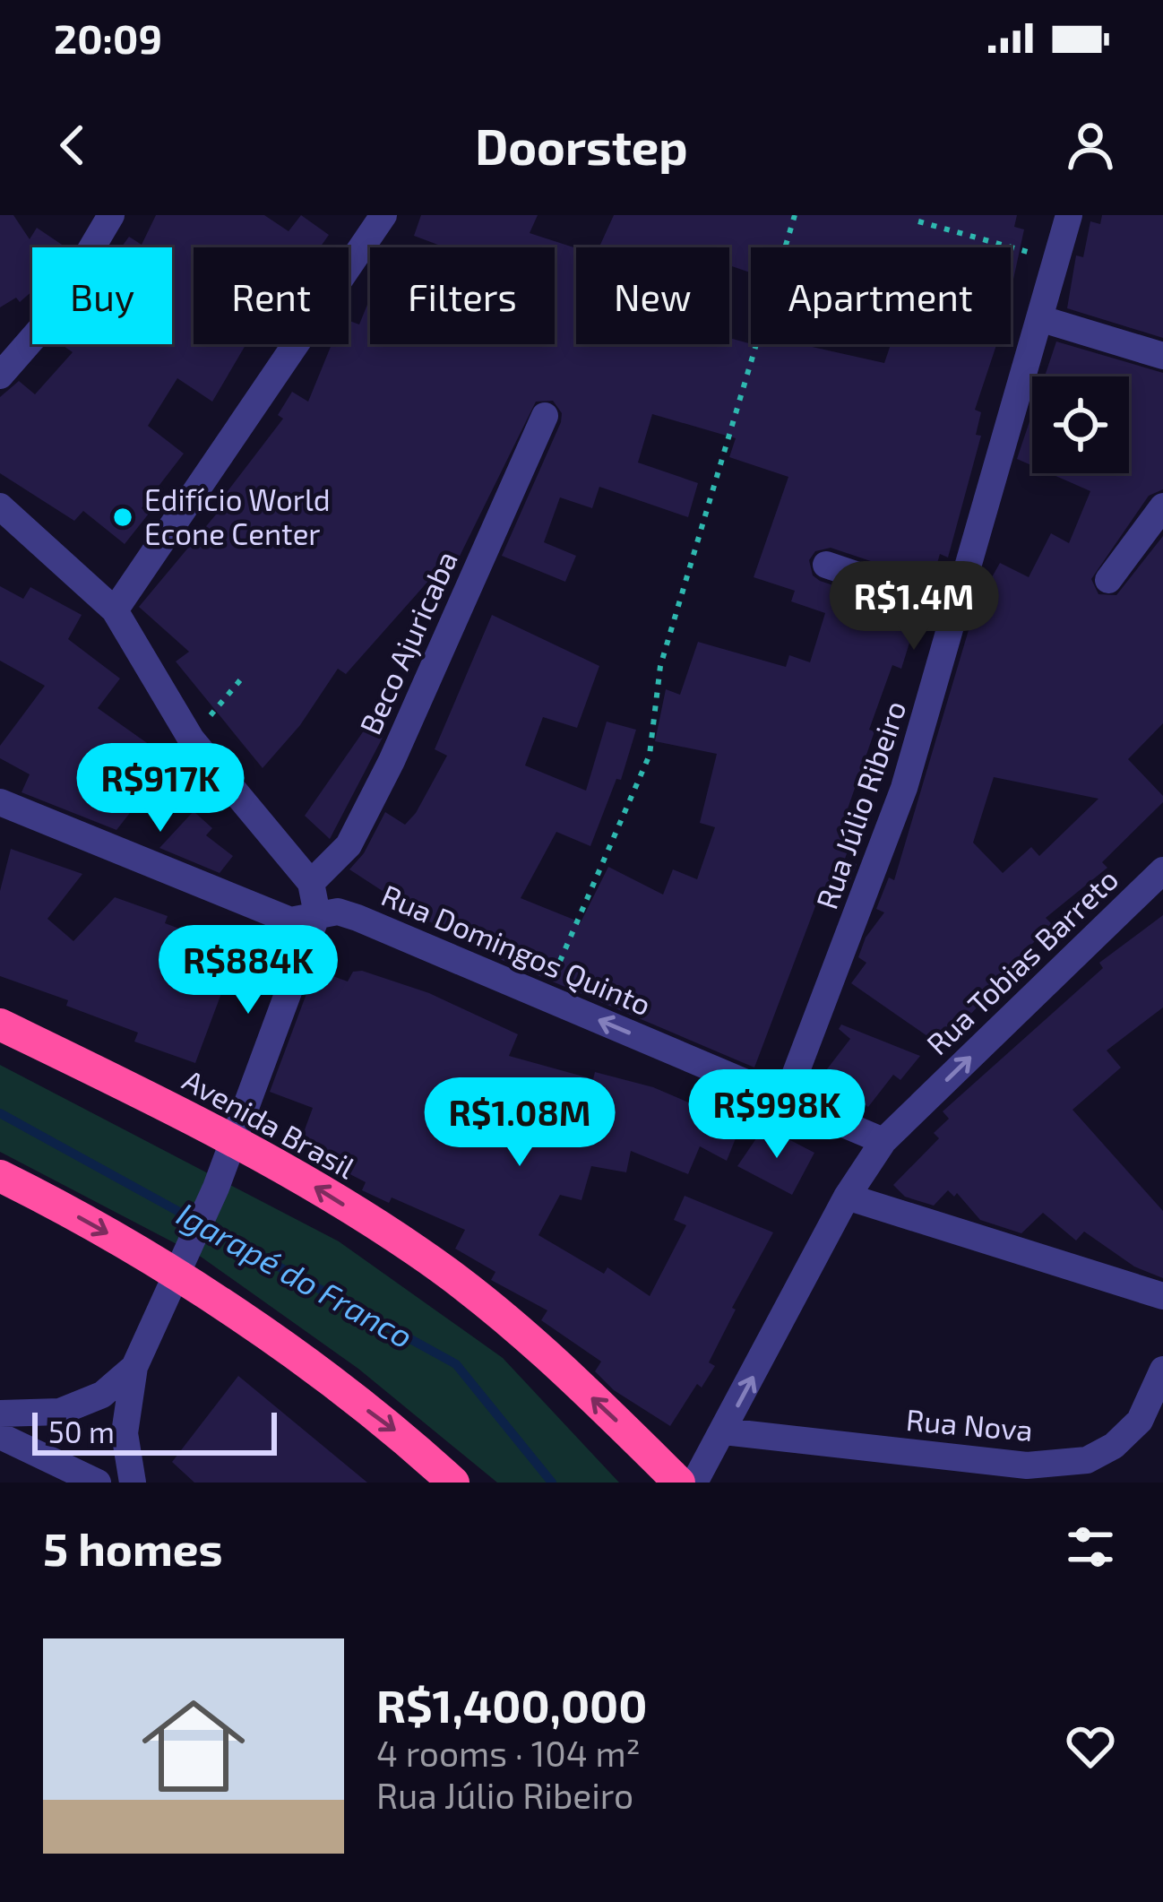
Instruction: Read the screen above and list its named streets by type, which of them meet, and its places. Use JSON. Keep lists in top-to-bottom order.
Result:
{
  "streets": {
    "highway": ["Avenida Brasil"],
    "street": [
      "Beco Ajuricaba",
      "Rua Júlio Ribeiro",
      "Rua Domingos Quinto",
      "Rua Tobias Barreto",
      "Rua Nova"
    ]
  },
  "crossings": [
    ["Rua Júlio Ribeiro", "Rua Domingos Quinto"],
    ["Rua Domingos Quinto", "Rua Tobias Barreto"],
    ["Rua Tobias Barreto", "Rua Nova"]
  ],
  "one_way": ["Rua Tobias Barreto"],
  "water": ["Igarapé do Franco"],
  "places": ["Edifício World Econe Center"],
  "scale_bar": "50 m",
  "page": {
    "status": "20:09",
    "header": "Doorstep",
    "chip": [
      "Buy",
      "Rent",
      "Filters",
      "New",
      "Apartment"
    ],
    "price": [
      "R$1.4M",
      "R$917K",
      "R$884K",
      "R$998K",
      "R$1.08M"
    ],
    "scale": "50 m",
    "heading": "5 homes",
    "list": [
      {
        "name": "R$1,400,000",
        "note": "4 rooms · 104 m² · Rua Júlio Ribeiro"
      }
    ]
  }
}
